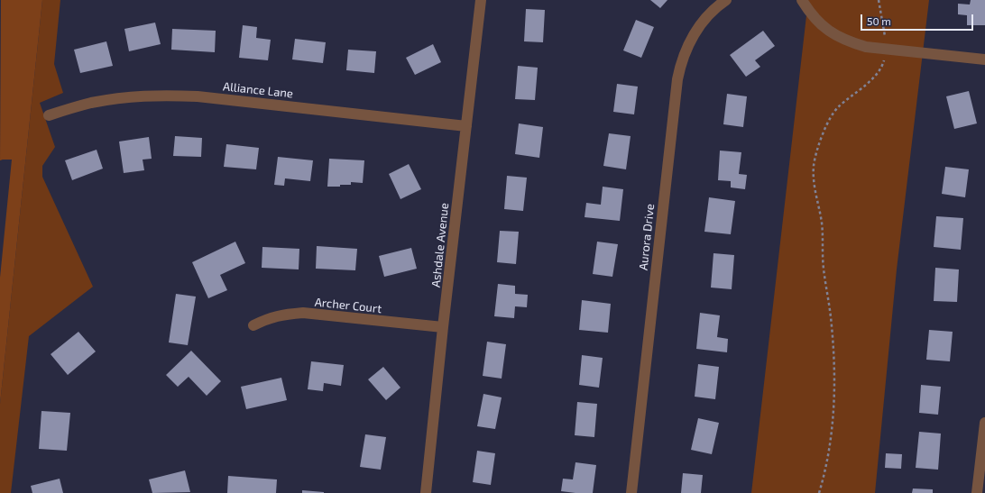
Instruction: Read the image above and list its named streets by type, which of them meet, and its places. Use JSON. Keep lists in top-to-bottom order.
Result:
{
  "streets": {
    "street": [
      "Alliance Lane",
      "Aurora Drive",
      "Ashdale Avenue",
      "Archer Court"
    ]
  },
  "crossings": [
    ["Alliance Lane", "Ashdale Avenue"],
    ["Ashdale Avenue", "Archer Court"]
  ],
  "scale_bar": "50 m"
}
